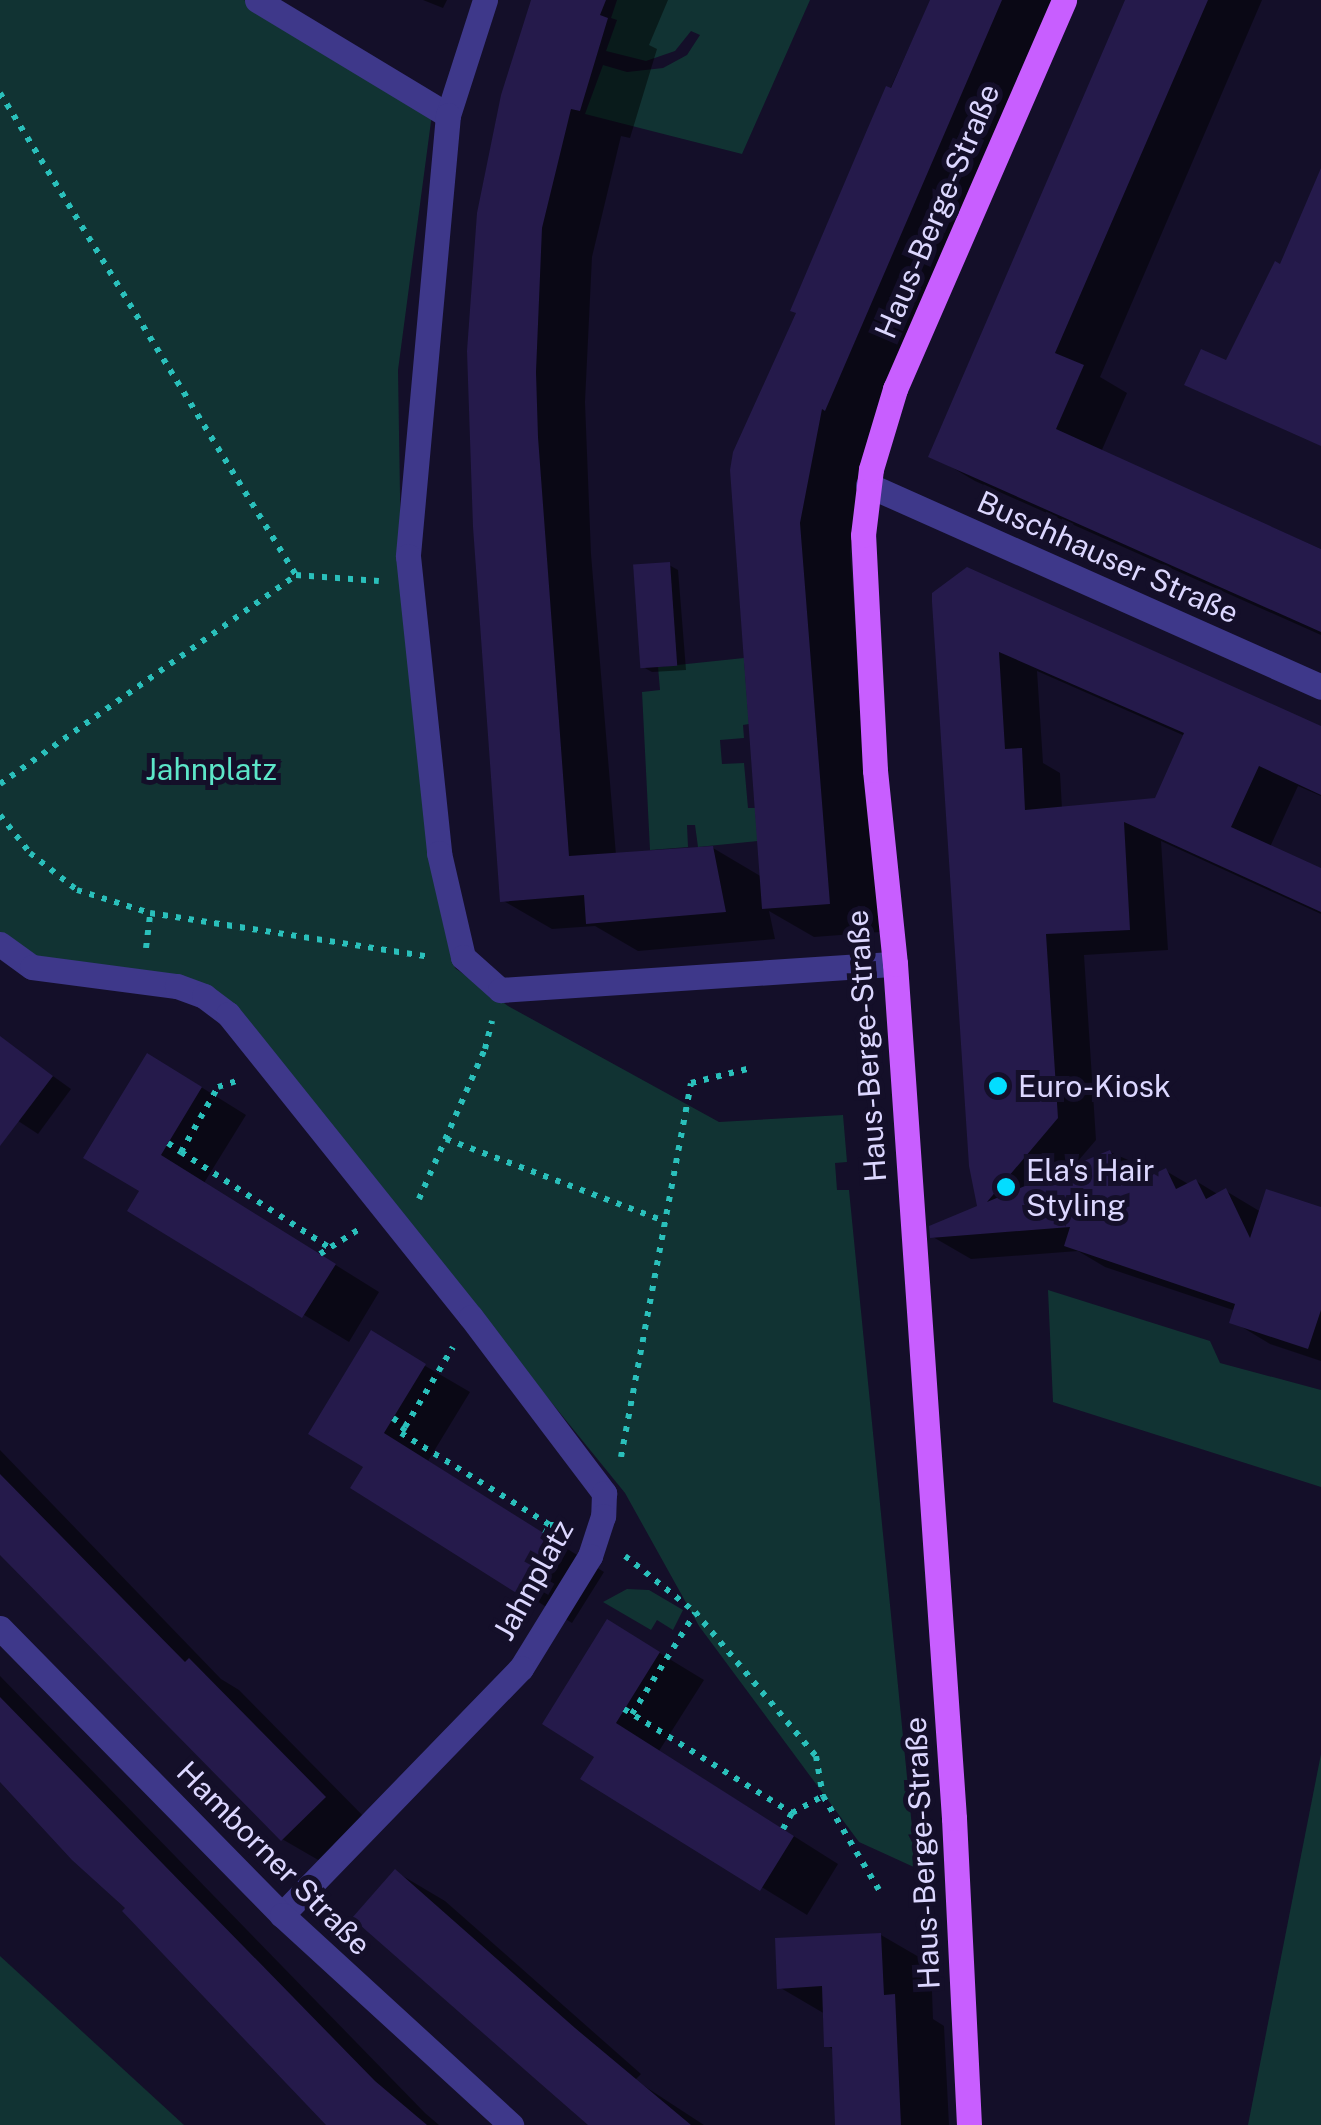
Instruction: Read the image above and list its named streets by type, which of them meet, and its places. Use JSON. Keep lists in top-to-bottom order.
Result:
{
  "streets": {
    "main road": ["Haus-Berge-Straße"],
    "street": ["Buschhauser Straße", "Jahnplatz", "Hamborner Straße"]
  },
  "crossings": [
    ["Haus-Berge-Straße", "Buschhauser Straße"],
    ["Jahnplatz", "Hamborner Straße"]
  ],
  "parks": ["Jahnplatz"],
  "places": ["Euro-Kiosk", "Ela's Hair Styling"]
}
